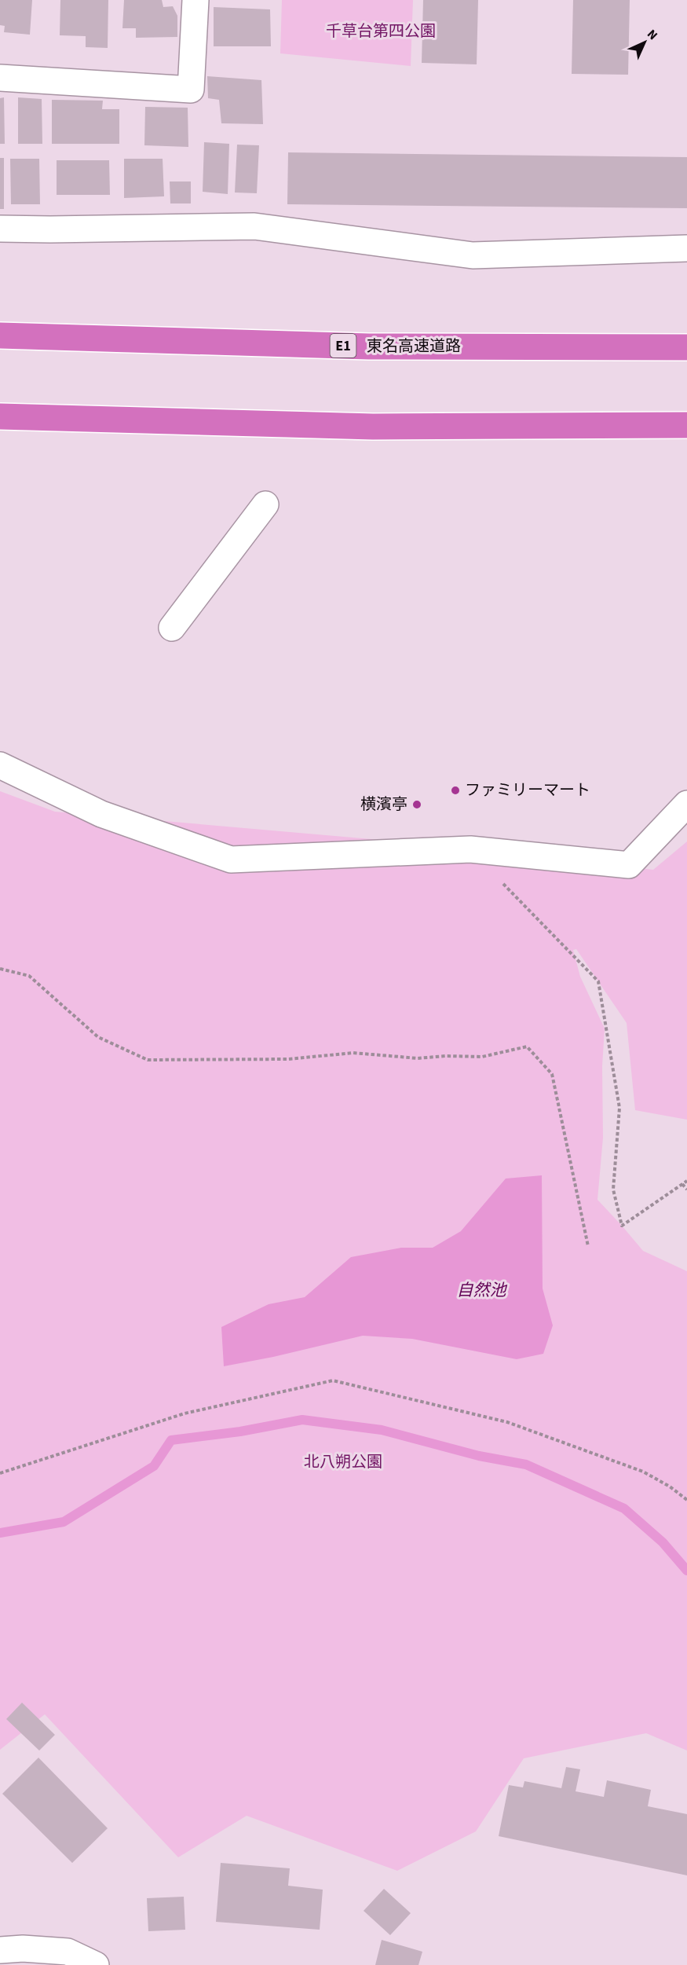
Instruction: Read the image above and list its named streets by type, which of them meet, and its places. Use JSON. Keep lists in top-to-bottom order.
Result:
{
  "streets": {
    "highway": ["E1", "東名高速道路"]
  },
  "water": ["自然池"],
  "parks": ["千草台第四公園", "北八朔公園"],
  "places": ["ファミリーマート", "横濱亭"],
  "north": "top right"
}
